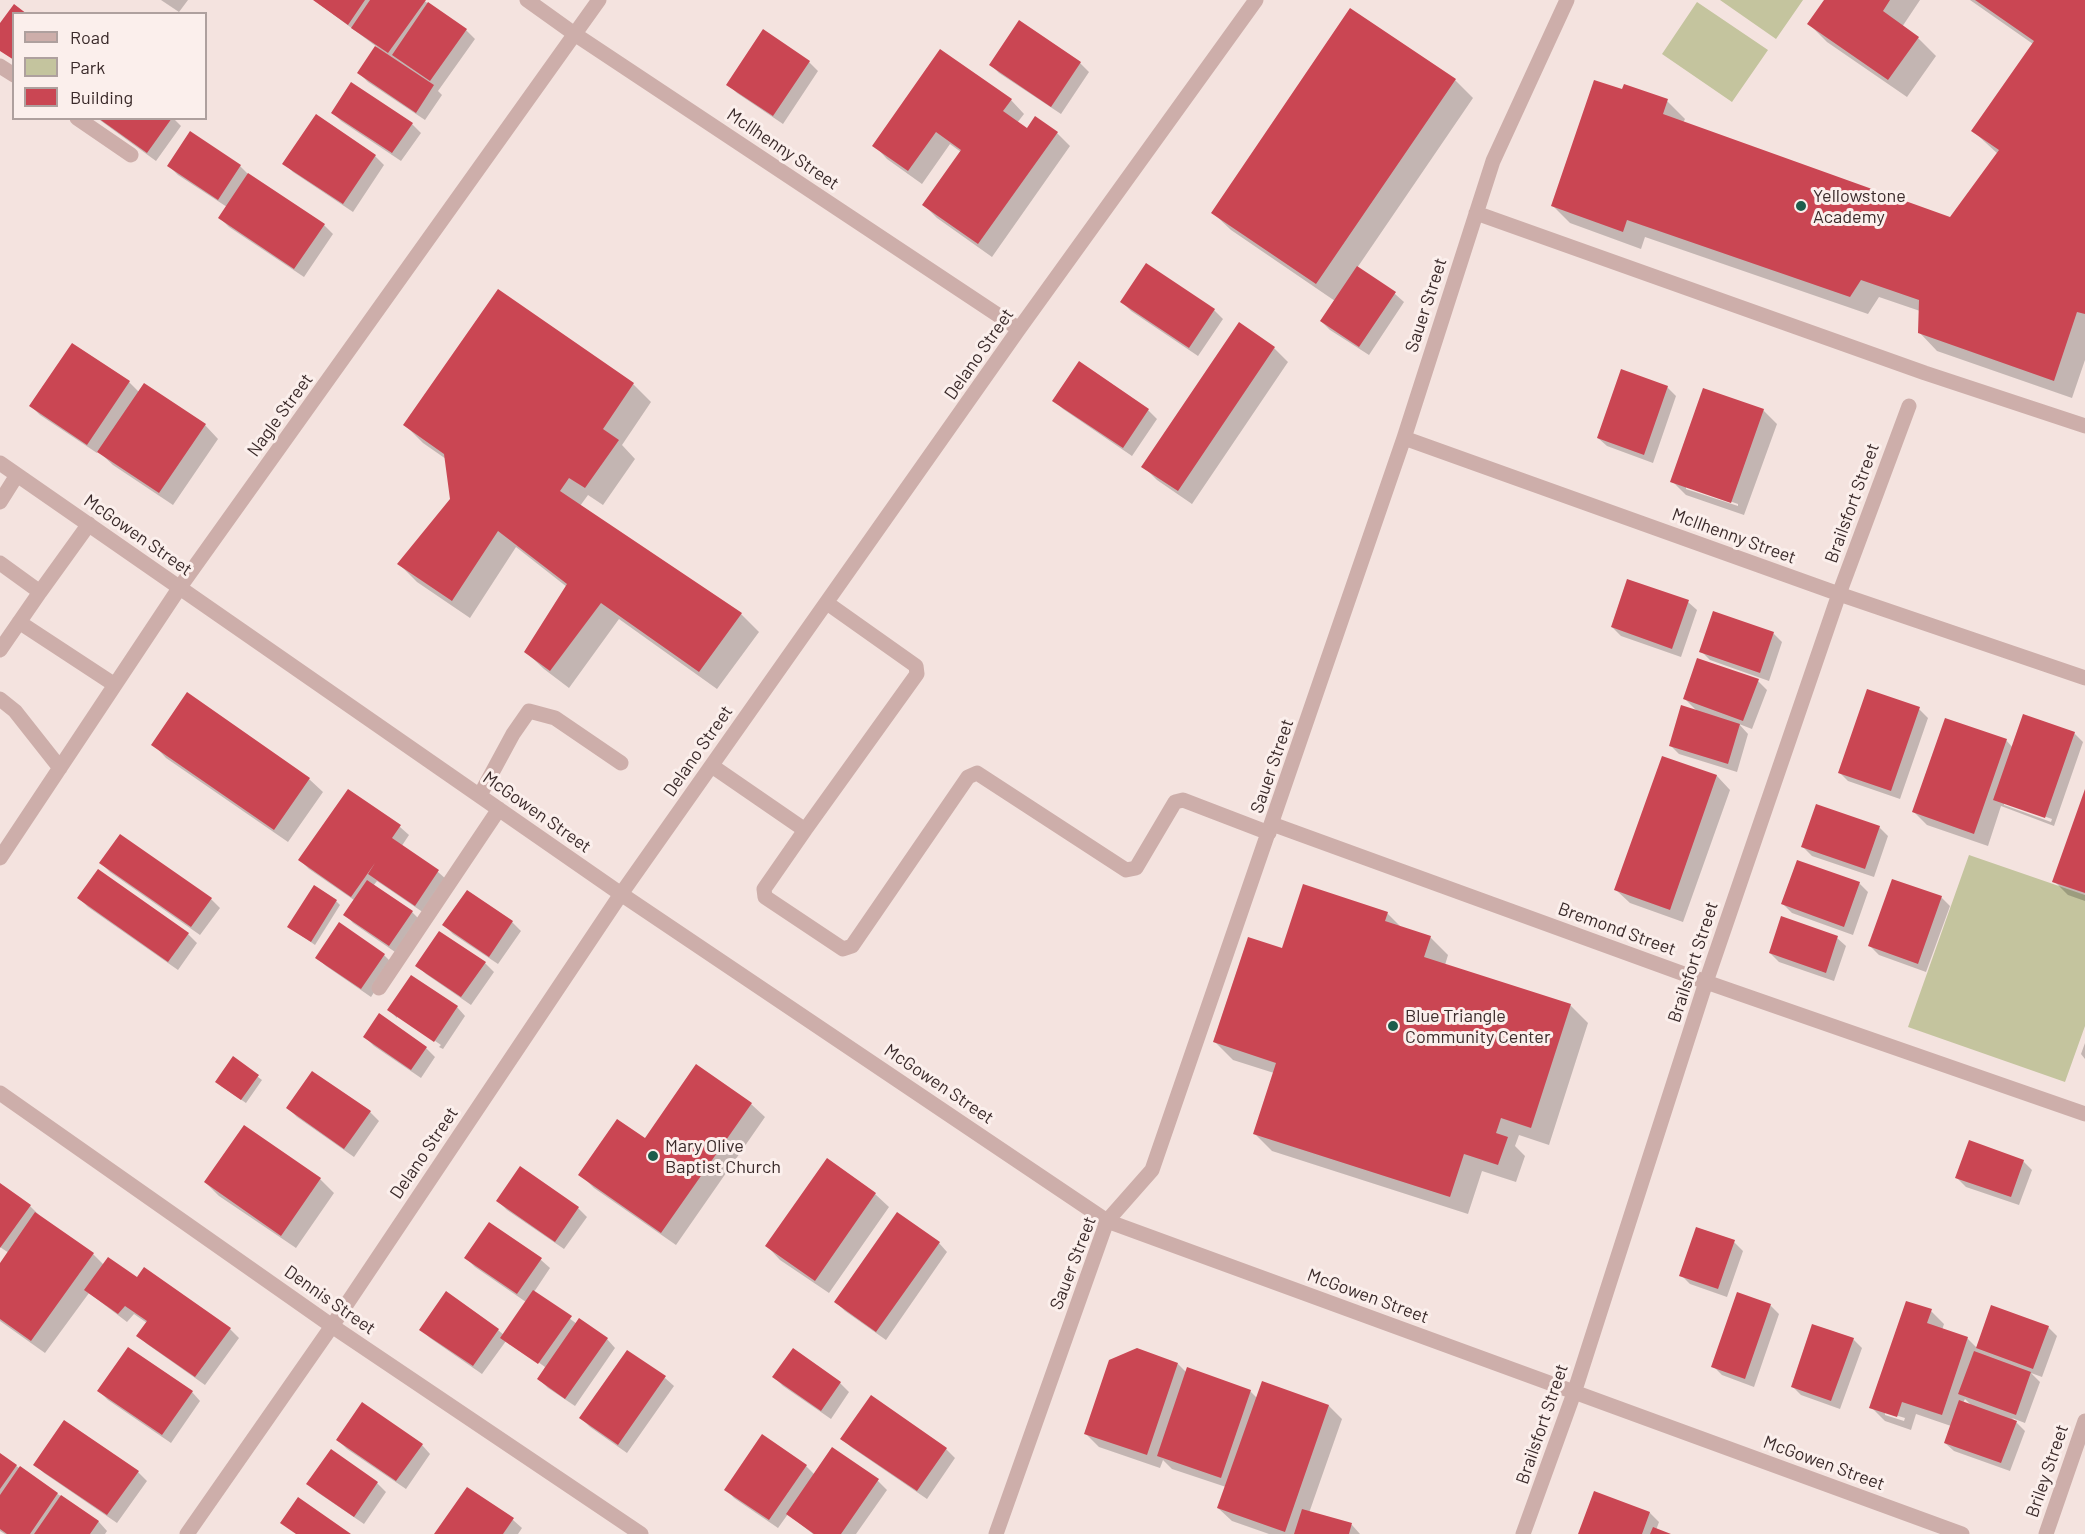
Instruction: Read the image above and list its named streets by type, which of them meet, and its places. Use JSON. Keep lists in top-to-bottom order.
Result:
{
  "streets": {
    "street": [
      "McIlhenny Street",
      "Sauer Street",
      "Delano Street",
      "Nagle Street",
      "Brailsfort Street",
      "McGowen Street",
      "Bremond Street",
      "Dennis Street",
      "Briley Street"
    ]
  },
  "crossings": [
    ["McIlhenny Street", "Sauer Street"],
    ["McIlhenny Street", "Delano Street"],
    ["McIlhenny Street", "Nagle Street"],
    ["McIlhenny Street", "Brailsfort Street"],
    ["Sauer Street", "McGowen Street"],
    ["Sauer Street", "Bremond Street"],
    ["Delano Street", "McGowen Street"],
    ["Delano Street", "Dennis Street"],
    ["Nagle Street", "McGowen Street"],
    ["Brailsfort Street", "McGowen Street"],
    ["Brailsfort Street", "Bremond Street"]
  ],
  "places": ["Yellowstone Academy", "Blue Triangle Community Center", "Mary Olive Baptist Church"],
  "legend": ["Road", "Park", "Building"]
}
